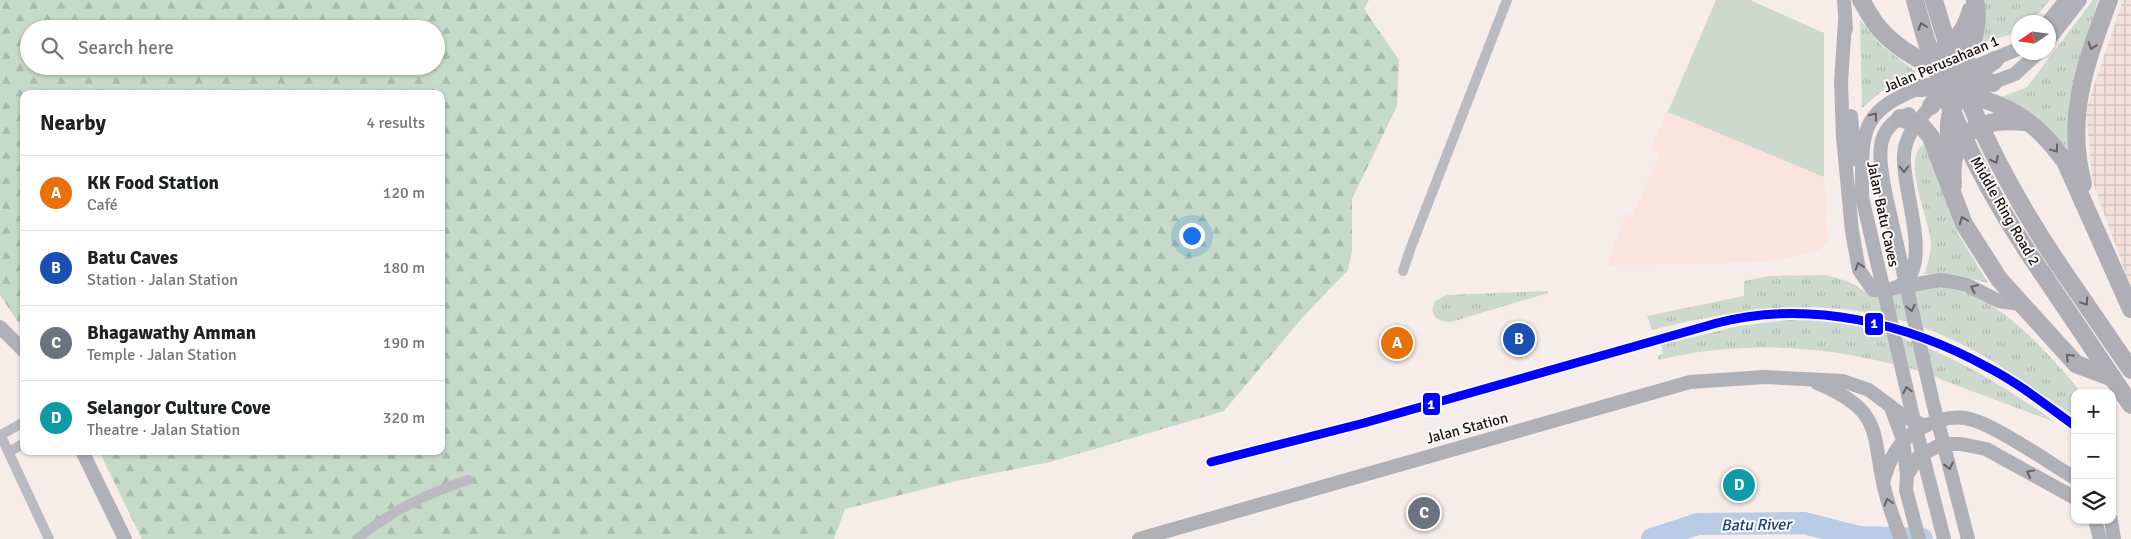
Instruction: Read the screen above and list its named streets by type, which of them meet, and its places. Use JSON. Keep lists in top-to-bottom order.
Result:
{
  "streets": {
    "highway": ["Middle Ring Road 2"],
    "main road": ["Jalan Perusahaan 1", "Jalan Batu Caves", "Jalan Station"]
  },
  "crossings": [
    ["Jalan Perusahaan 1", "Jalan Batu Caves"]
  ],
  "one_way": ["Jalan Perusahaan 1"],
  "water": ["Batu River"],
  "lines": ["rail line 1"],
  "north": "left",
  "page": {
    "search": "Search here",
    "heading": ["Nearby", "4 results"],
    "list": [
      {
        "mark": "A",
        "name": "KK Food Station",
        "note": "Café",
        "value": "120 m"
      },
      {
        "mark": "B",
        "name": "Batu Caves",
        "note": "Station · Jalan Station",
        "value": "180 m"
      },
      {
        "mark": "C",
        "name": "Bhagawathy Amman",
        "note": "Temple · Jalan Station",
        "value": "190 m"
      },
      {
        "mark": "D",
        "name": "Selangor Culture Cove",
        "note": "Theatre · Jalan Station",
        "value": "320 m"
      }
    ],
    "pins": [
      "B",
      "A",
      "D",
      "C"
    ],
    "map_buttons": ["+", "−"]
  }
}
